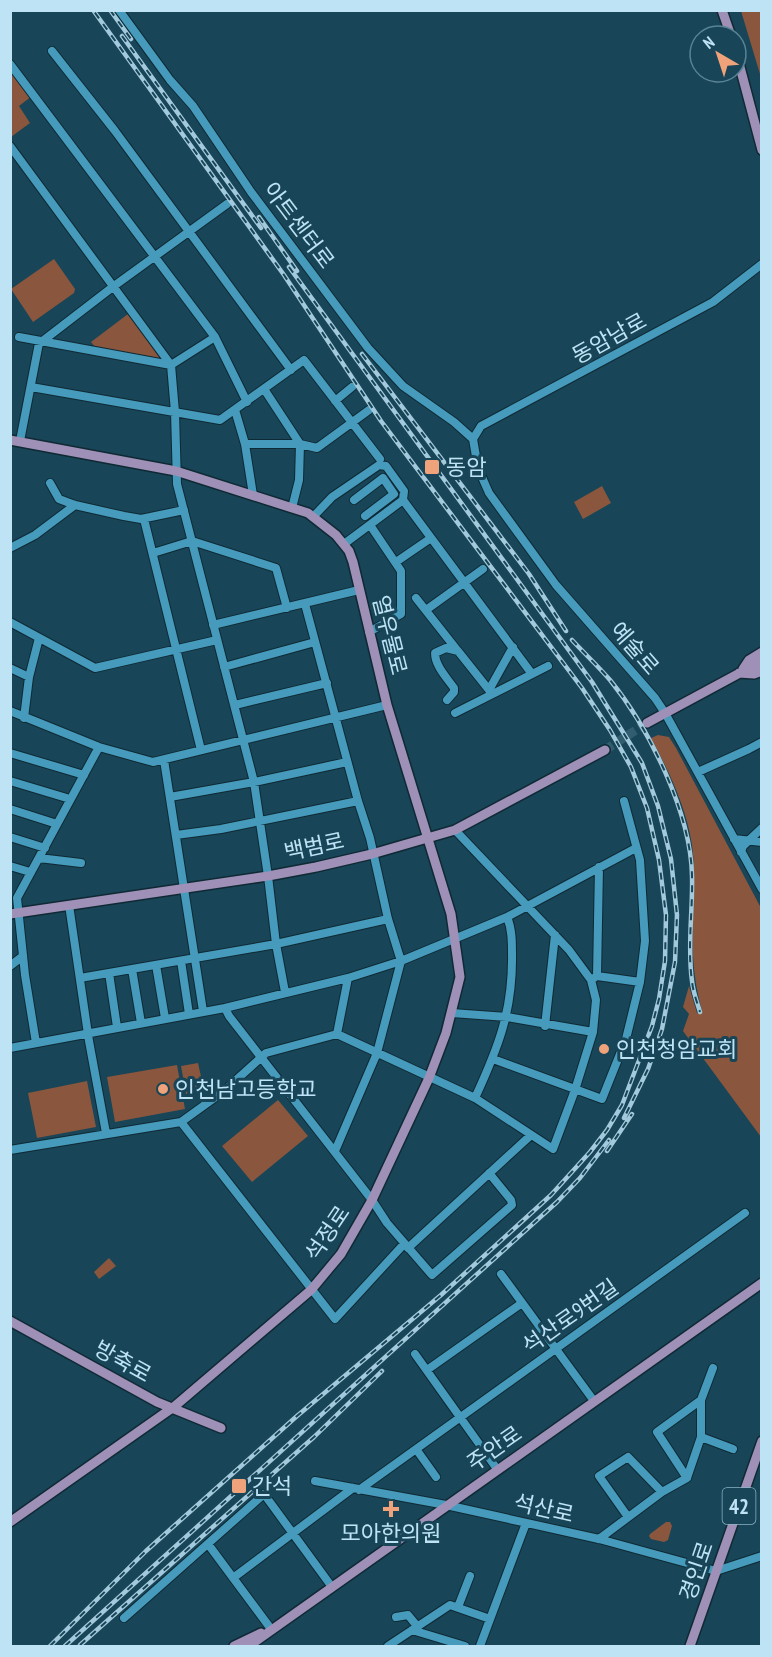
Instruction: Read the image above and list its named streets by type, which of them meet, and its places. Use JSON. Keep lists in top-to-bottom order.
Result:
{
  "streets": {
    "main road": [
      "열우물로",
      "백범로",
      "석정로",
      "방축로",
      "주안로",
      "42",
      "경인로"
    ],
    "street": [
      "아트센터로",
      "동암남로",
      "예술로",
      "석산로9번길",
      "석산로"
    ]
  },
  "crossings": [
    ["아트센터로", "동암남로"],
    ["아트센터로", "예술로"],
    ["동암남로", "예술로"],
    ["열우물로", "백범로"],
    ["열우물로", "석정로"],
    ["백범로", "석정로"],
    ["석정로", "방축로"],
    ["석산로9번길", "석산로"],
    ["주안로", "석산로"],
    ["석산로", "경인로"]
  ],
  "places": {
    "transit": ["동암", "간석"],
    "other": ["인천청암교회", "인천남고등학교"],
    "health": ["모아한의원"]
  },
  "north": "top left"
}
